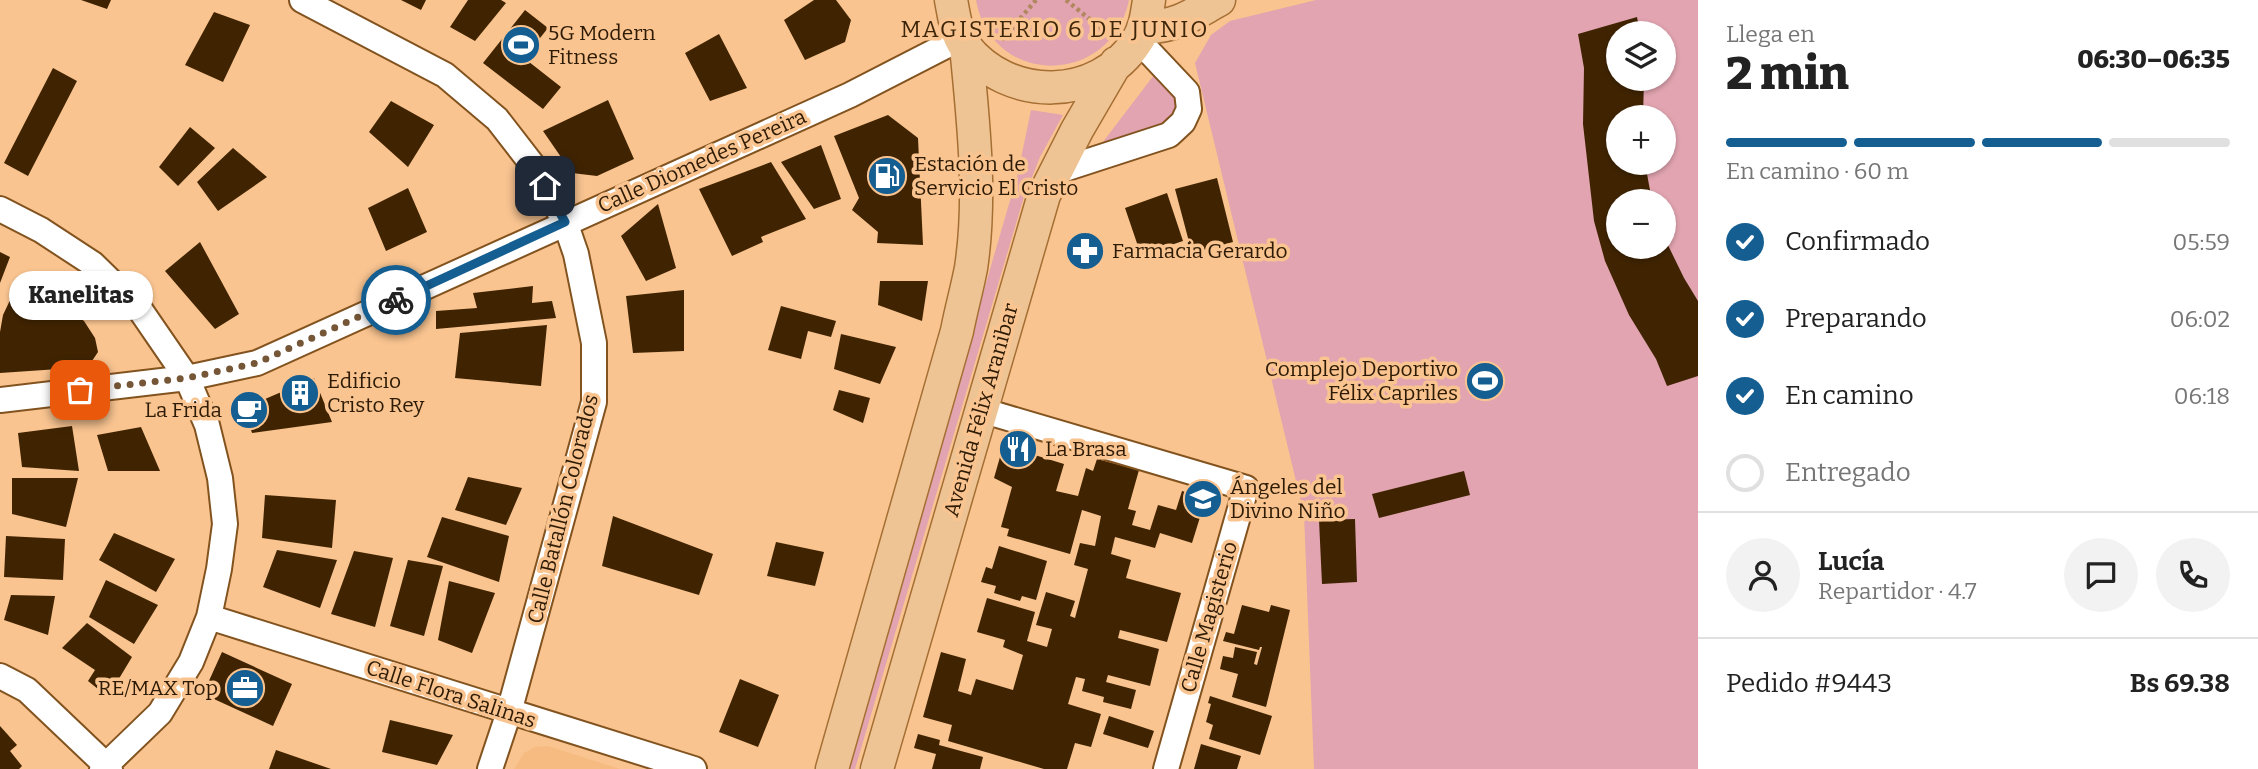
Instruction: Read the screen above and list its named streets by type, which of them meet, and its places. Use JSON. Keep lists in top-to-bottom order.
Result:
{
  "streets": {
    "main road": ["Avenida Félix Aranibar"],
    "street": [
      "Calle Diomedes Pereira",
      "Calle Batallón Colorados",
      "Calle Magisterio",
      "Calle Flora Salinas"
    ]
  },
  "crossings": [
    ["Calle Diomedes Pereira", "Calle Batallón Colorados"],
    ["Avenida Félix Aranibar", "Calle Magisterio"],
    ["Calle Batallón Colorados", "Calle Flora Salinas"]
  ],
  "districts": ["MAGISTERIO 6 DE JUNIO"],
  "places": {
    "sports": ["5G Modern Fitness", "Complejo Deportivo Félix Capriles"],
    "fuel station": ["Estación de Servicio El Cristo"],
    "pharmacy": ["Farmacia Gerardo"],
    "other": ["Kanelitas"],
    "building": ["Edificio Cristo Rey"],
    "cafe": ["La Frida"],
    "restaurant": ["La Brasa"],
    "school or university": ["Ángeles del Divino Niño"],
    "office": ["RE/MAX Top"]
  },
  "page": {
    "heading": ["2 min", "Llega en", "06:30–06:35"],
    "panel": [
      "Lucía",
      "Repartidor · 4.7",
      "Pedido #9443",
      "Bs 69.38"
    ],
    "map_buttons": ["+", "−"],
    "bar": "En camino · 60 m",
    "list": [
      ["Confirmado", "05:59"],
      ["Preparando", "06:02"],
      ["En camino", "06:18"],
      "Entregado"
    ],
    "bubble": "Kanelitas"
  }
}
